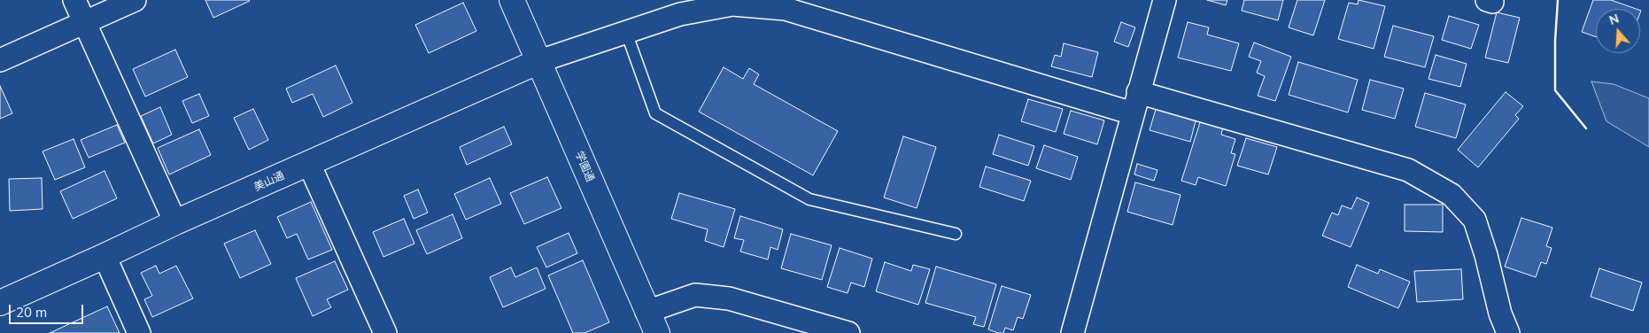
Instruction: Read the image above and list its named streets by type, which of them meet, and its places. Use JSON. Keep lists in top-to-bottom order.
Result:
{
  "streets": {
    "street": ["学園通", "美山通"]
  },
  "crossings": [
    ["学園通", "美山通"]
  ],
  "scale_bar": "20 m",
  "north": "top"
}
